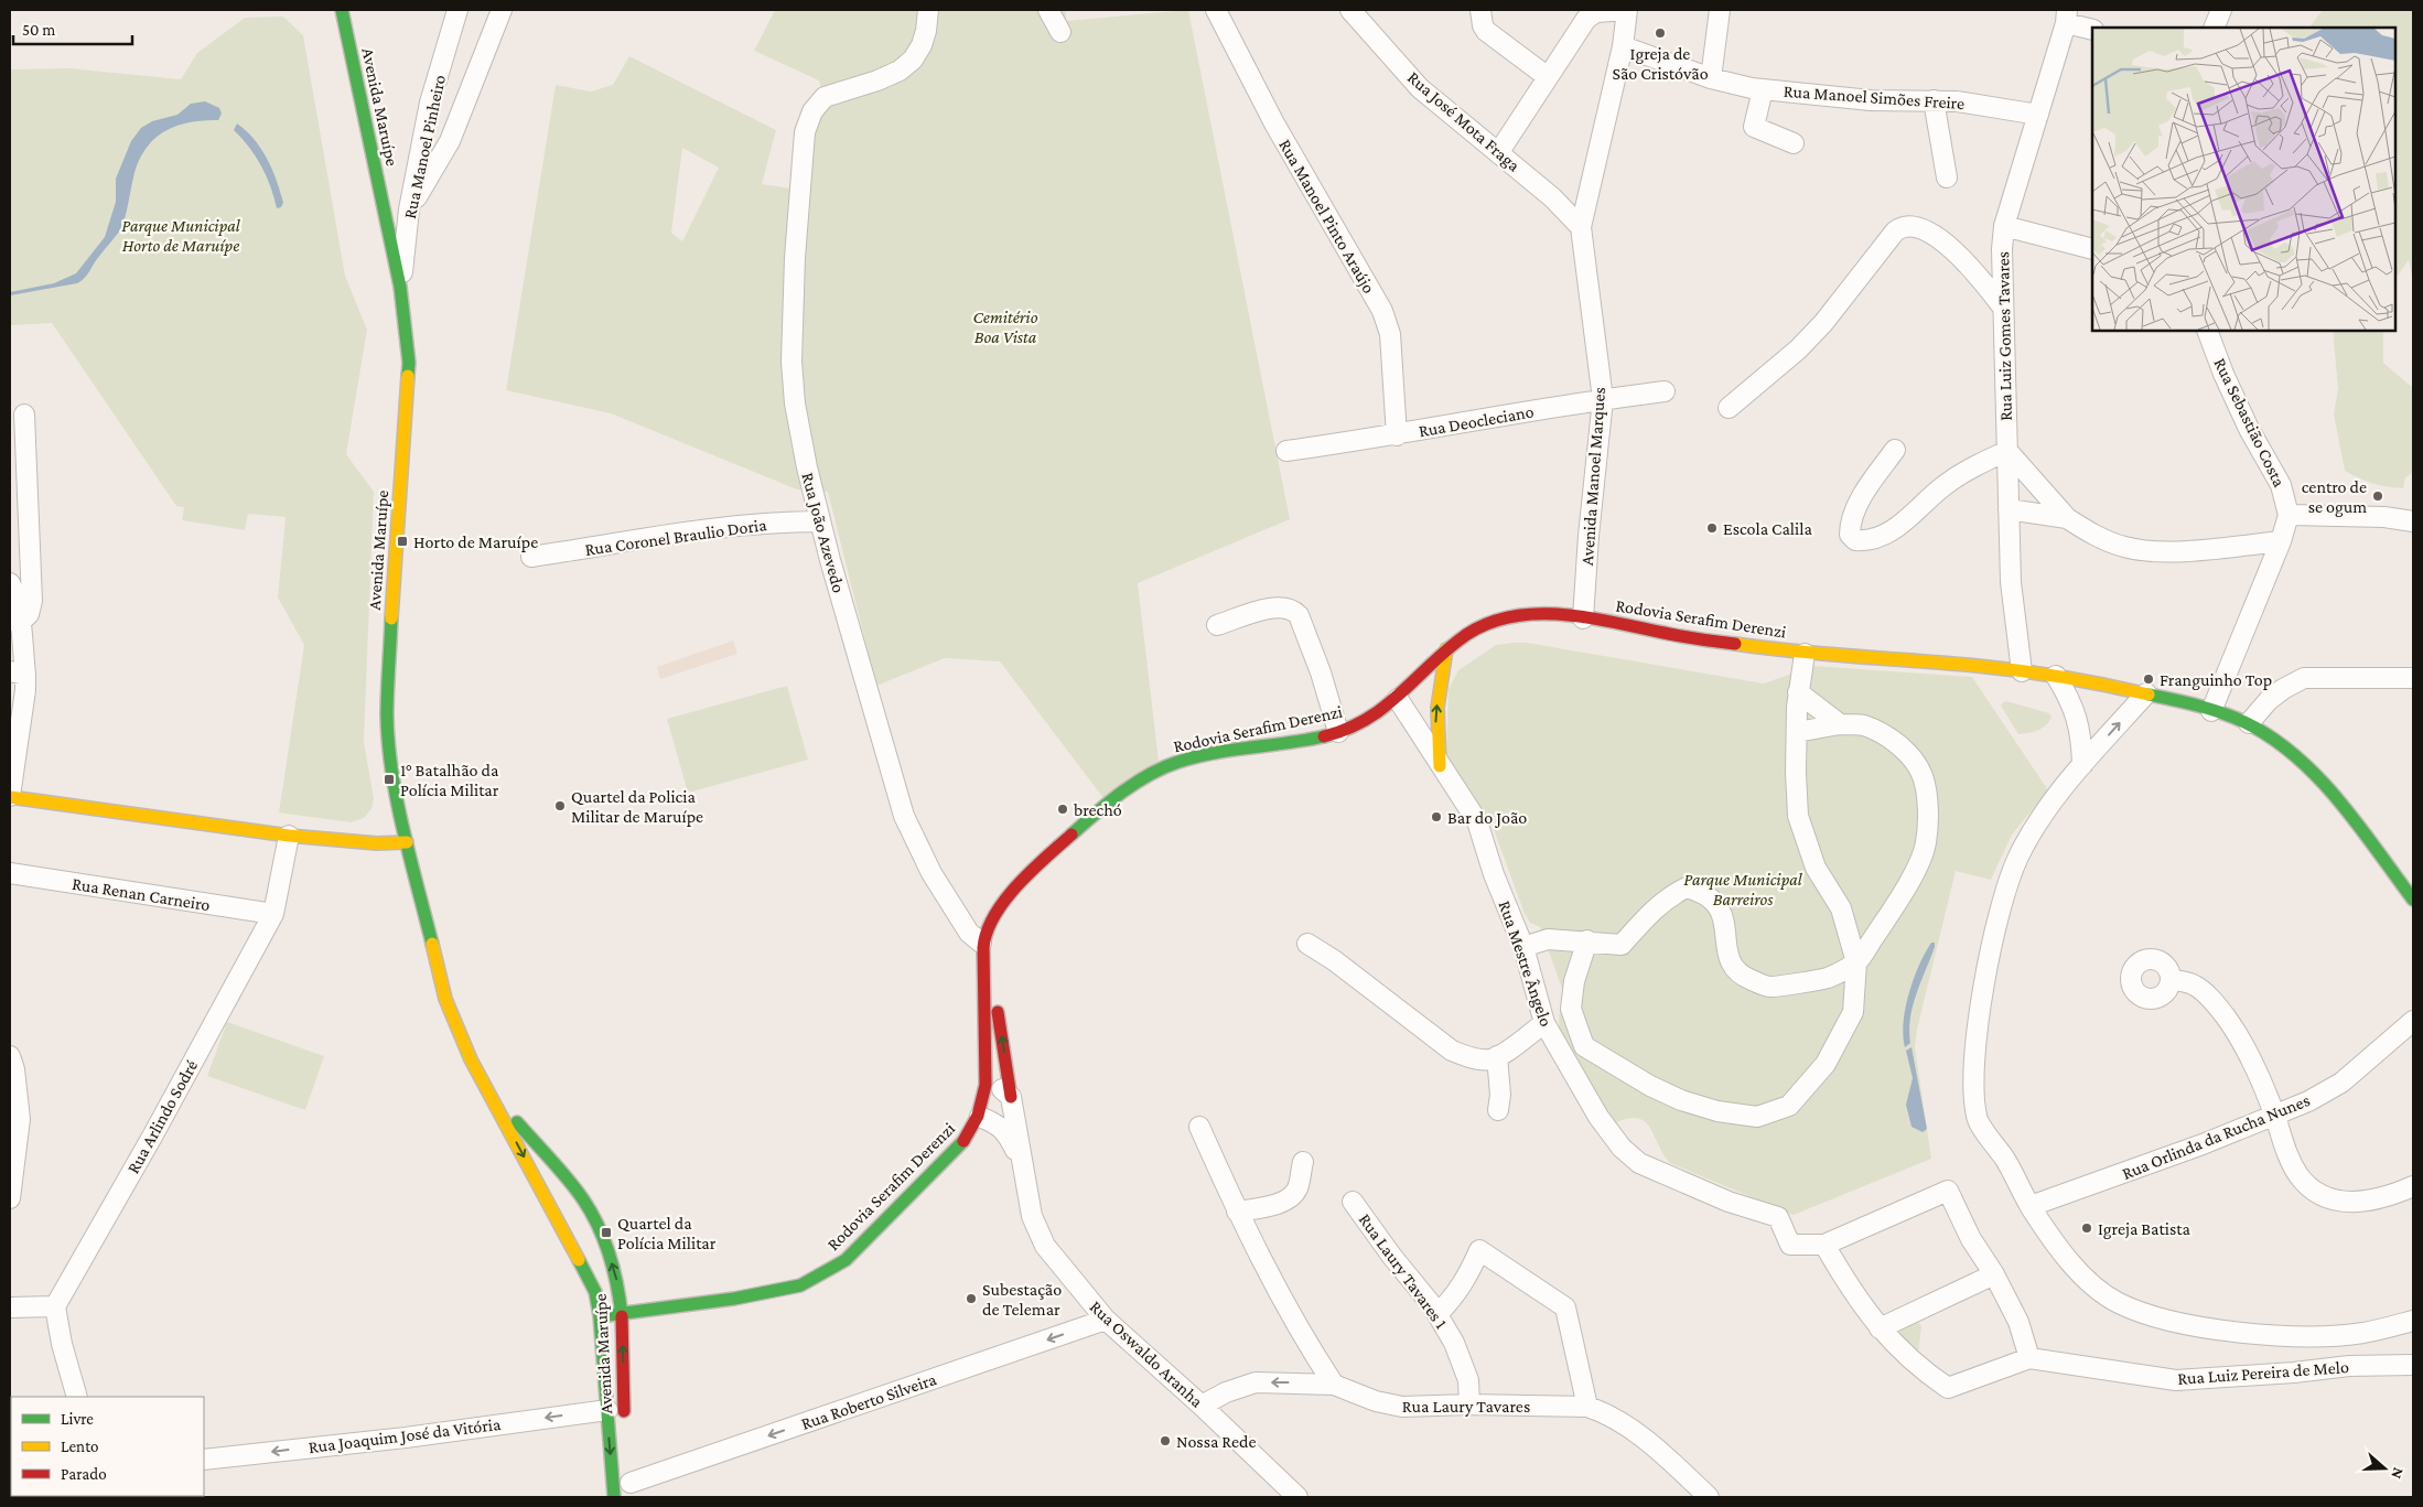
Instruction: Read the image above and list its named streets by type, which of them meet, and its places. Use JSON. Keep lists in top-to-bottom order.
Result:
{
  "streets": {
    "main road": ["Avenida Maruípe", "Rodovia Serafim Derenzi"],
    "street": [
      "Rua Manoel Simões Freire",
      "Rua José Mota Fraga",
      "Rua Manoel Pinheiro",
      "Rua Manoel Pinto Araújo",
      "Rua Luiz Gomes Tavares",
      "Rua Deocleciano",
      "Rua Sebastião Costa",
      "Avenida Manoel Marques",
      "Rua João Azevedo",
      "Rua Coronel Braulio Doria",
      "Rua Renan Carneiro",
      "Rua Mestre Ângelo",
      "Rua Arlindo Sodré",
      "Rua Orlinda da Rucha Nunes",
      "Rua Laury Tavares 1",
      "Rua Oswaldo Aranha",
      "Rua Luiz Pereira de Melo",
      "Rua Roberto Silveira",
      "Rua Laury Tavares",
      "Rua Joaquim José da Vitória"
    ]
  },
  "crossings": [
    ["Rua Manoel Simões Freire", "Rua Luiz Gomes Tavares"],
    ["Rua Manoel Simões Freire", "Avenida Manoel Marques"],
    ["Avenida Maruípe", "Rua Manoel Pinheiro"],
    ["Avenida Maruípe", "Rodovia Serafim Derenzi"],
    ["Avenida Maruípe", "Rua Joaquim José da Vitória"],
    ["Rua José Mota Fraga", "Avenida Manoel Marques"],
    ["Rua Manoel Pinto Araújo", "Rua Deocleciano"],
    ["Rua Luiz Gomes Tavares", "Rodovia Serafim Derenzi"],
    ["Rua Deocleciano", "Avenida Manoel Marques"],
    ["Avenida Manoel Marques", "Rodovia Serafim Derenzi"],
    ["Rua João Azevedo", "Rua Coronel Braulio Doria"],
    ["Rua João Azevedo", "Rodovia Serafim Derenzi"],
    ["Rodovia Serafim Derenzi", "Rua Mestre Ângelo"],
    ["Rodovia Serafim Derenzi", "Rua Oswaldo Aranha"],
    ["Rua Renan Carneiro", "Rua Arlindo Sodré"],
    ["Rua Mestre Ângelo", "Rua Luiz Pereira de Melo"],
    ["Rua Laury Tavares 1", "Rua Laury Tavares"],
    ["Rua Oswaldo Aranha", "Rua Roberto Silveira"],
    ["Rua Oswaldo Aranha", "Rua Laury Tavares"]
  ],
  "one_way": ["Rua Roberto Silveira", "Rua Joaquim José da Vitória"],
  "parks": ["Parque Municipal Horto de Maruípe", "Cemitério Boa Vista", "Parque Municipal Barreiros"],
  "places": {
    "other": [
      "Igreja de São Cristóvão",
      "centro de se ogum",
      "Escola Calila",
      "Franguinho Top",
      "Quartel da Policia Militar de Maruípe",
      "brechó",
      "Bar do João",
      "Igreja Batista",
      "Subestação de Telemar",
      "Nossa Rede"
    ],
    "transit": ["Horto de Maruípe", "1° Batalhão da Polícia Militar", "Quartel da Polícia Militar"]
  },
  "legend": ["Livre", "Lento", "Parado"],
  "scale_bar": "50 m",
  "north": "right"
}
